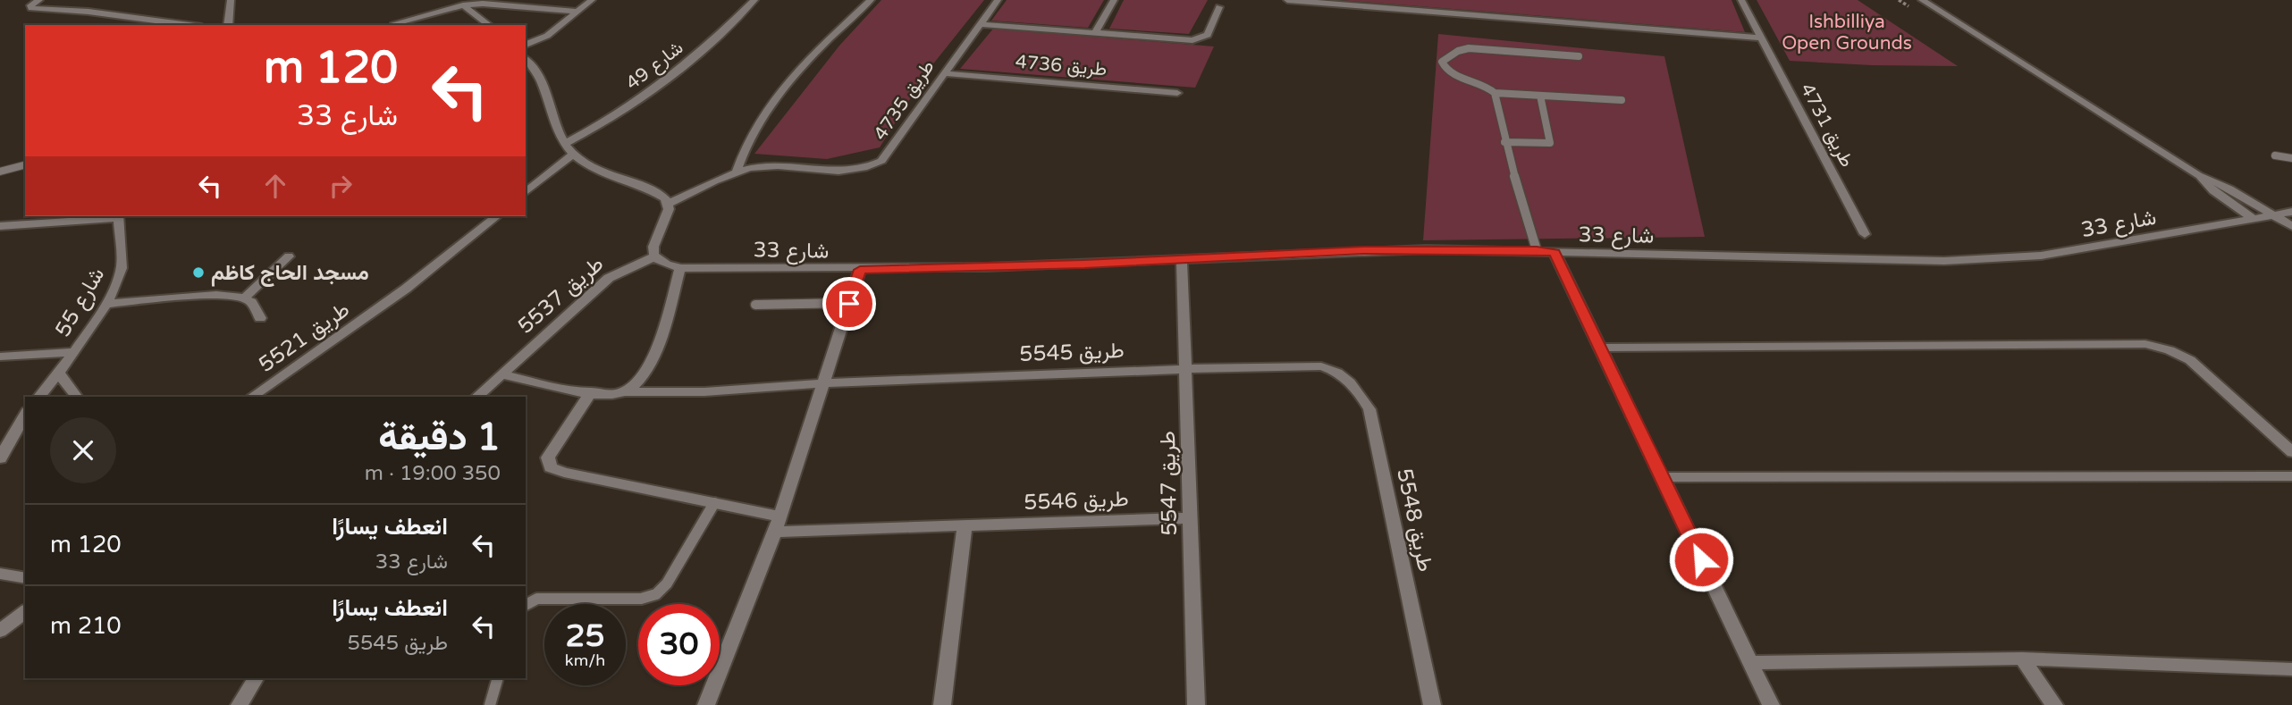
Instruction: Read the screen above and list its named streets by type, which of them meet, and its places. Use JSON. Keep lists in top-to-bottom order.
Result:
{
  "streets": {
    "street": [
      "شارع 49",
      "طريق 4736",
      "طريق 4735",
      "طريق 4731",
      "شارع 33",
      "طريق 5537",
      "شارع 55",
      "طريق 5521",
      "طريق 5545",
      "طريق 5547",
      "طريق 5546",
      "طريق 5548"
    ]
  },
  "crossings": [
    ["طريق 4736", "طريق 4735"],
    ["شارع 33", "طريق 5537"],
    ["شارع 33", "طريق 5547"],
    ["طريق 5545", "طريق 5547"],
    ["طريق 5545", "طريق 5548"],
    ["طريق 5547", "طريق 5546"]
  ],
  "parks": ["Ishbilliya Open Grounds"],
  "places": ["مسجد الحاج كاظم"],
  "page": {
    "turn": ["120 m", "شارع 33"],
    "heading": ["1 دقيقة", "350 m · 19:00"],
    "list": [
      {
        "name": "انعطف يسارًا",
        "note": "شارع 33",
        "value": "120 m"
      },
      {
        "name": "انعطف يسارًا",
        "note": "طريق 5545",
        "value": "210 m"
      }
    ],
    "speed": "25 km/h",
    "limit": "30"
  }
}
